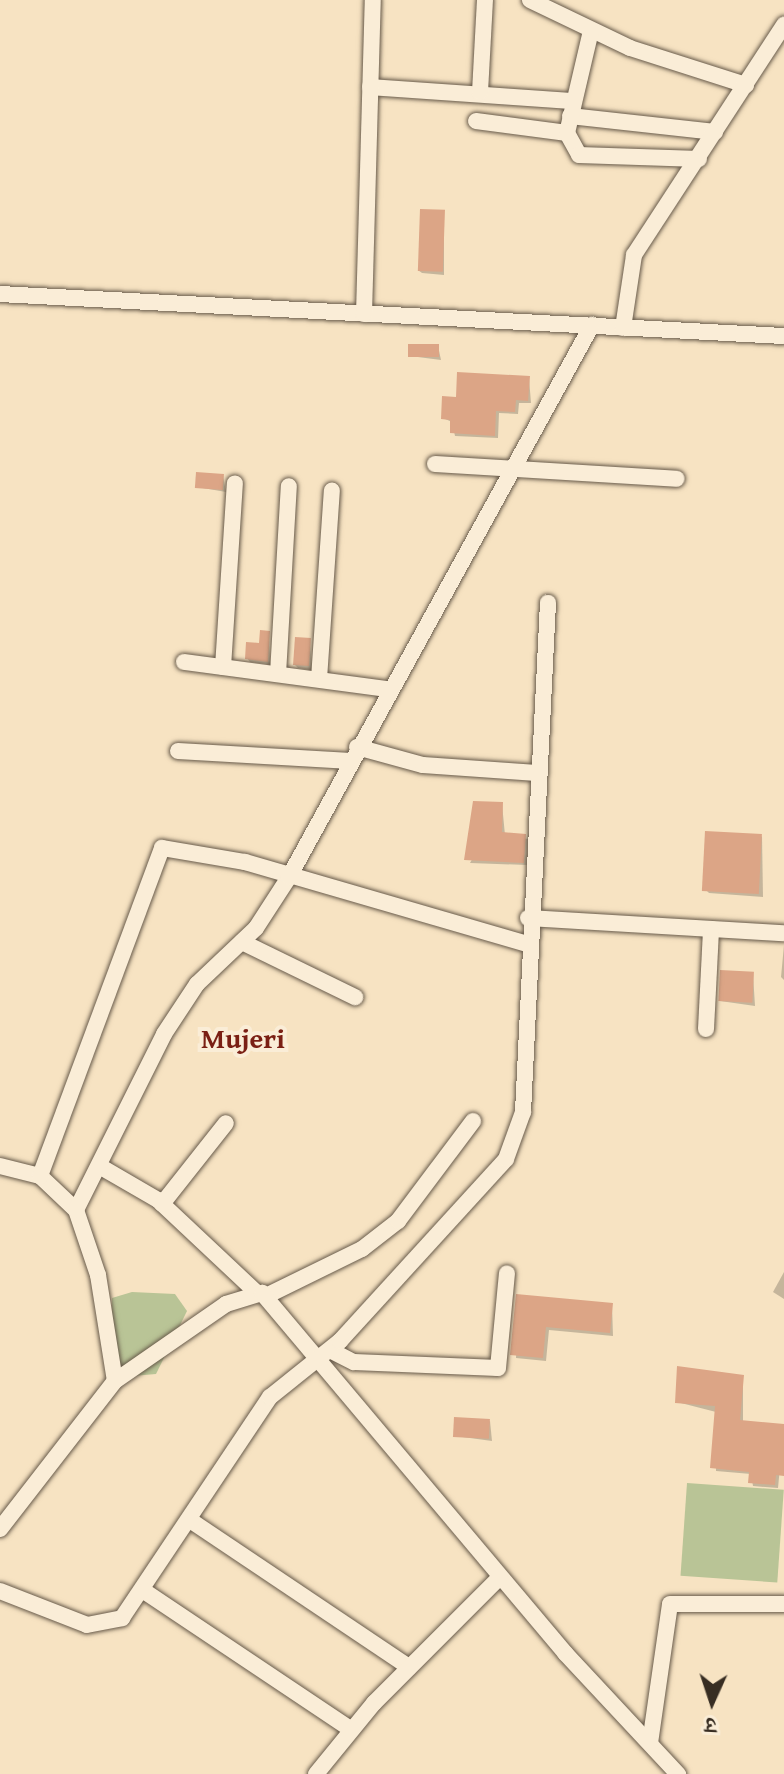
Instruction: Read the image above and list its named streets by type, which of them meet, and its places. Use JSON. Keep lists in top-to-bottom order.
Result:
{
  "districts": ["Mujeri"],
  "north": "bottom"
}
